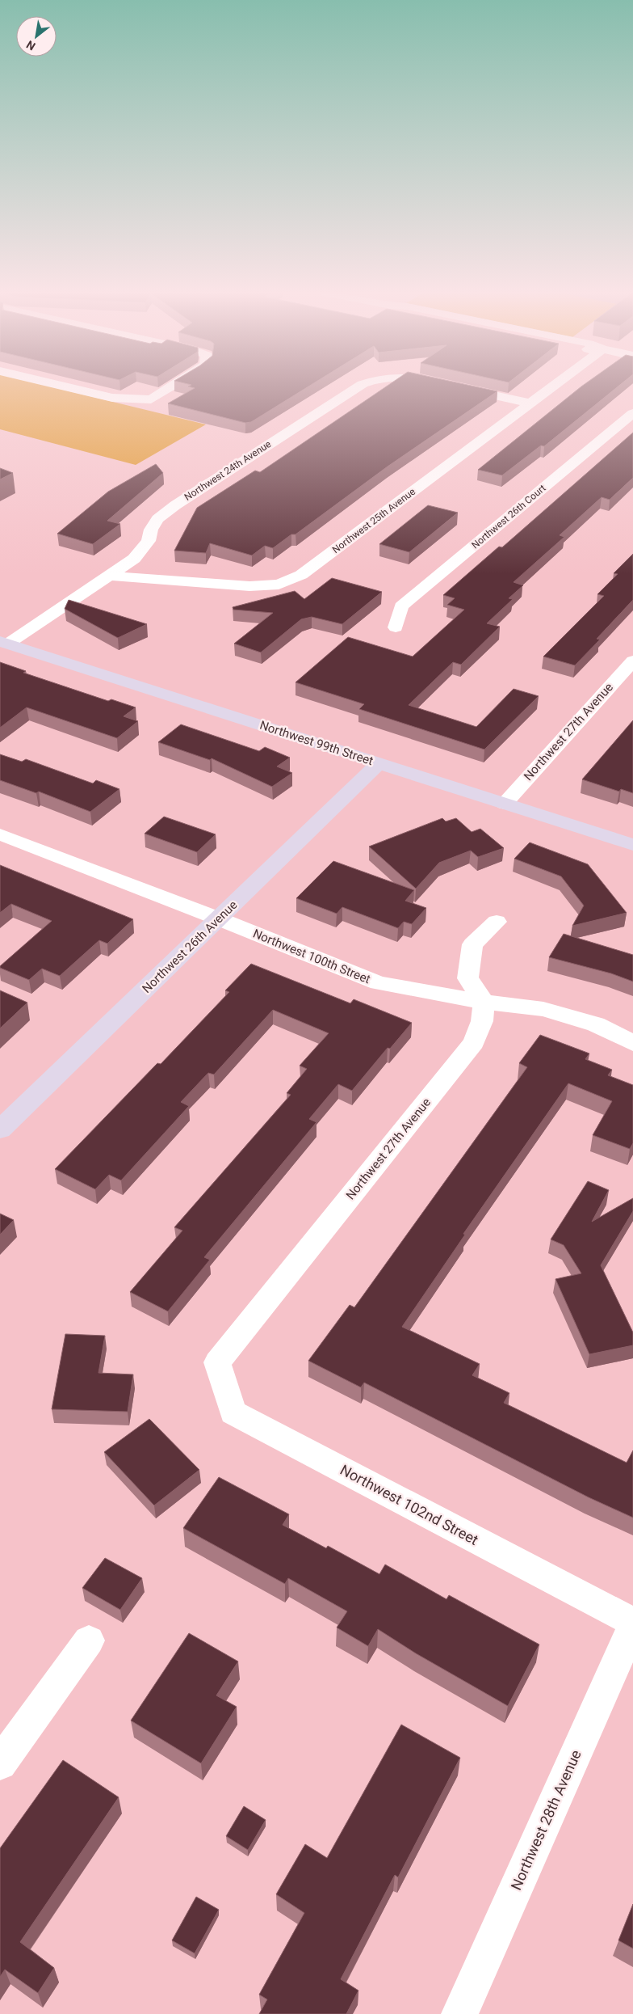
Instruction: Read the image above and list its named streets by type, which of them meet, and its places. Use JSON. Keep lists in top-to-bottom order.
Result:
{
  "streets": {
    "main road": ["Northwest 99th Street", "Northwest 26th Avenue"],
    "street": [
      "Northwest 24th Avenue",
      "Northwest 26th Court",
      "Northwest 25th Avenue",
      "Northwest 27th Avenue",
      "Northwest 100th Street",
      "Northwest 102nd Street",
      "Northwest 28th Avenue"
    ]
  },
  "crossings": [
    ["Northwest 24th Avenue", "Northwest 25th Avenue"],
    ["Northwest 24th Avenue", "Northwest 99th Street"],
    ["Northwest 27th Avenue", "Northwest 99th Street"],
    ["Northwest 27th Avenue", "Northwest 100th Street"],
    ["Northwest 27th Avenue", "Northwest 102nd Street"],
    ["Northwest 99th Street", "Northwest 26th Avenue"],
    ["Northwest 26th Avenue", "Northwest 100th Street"]
  ],
  "north": "bottom left"
}
